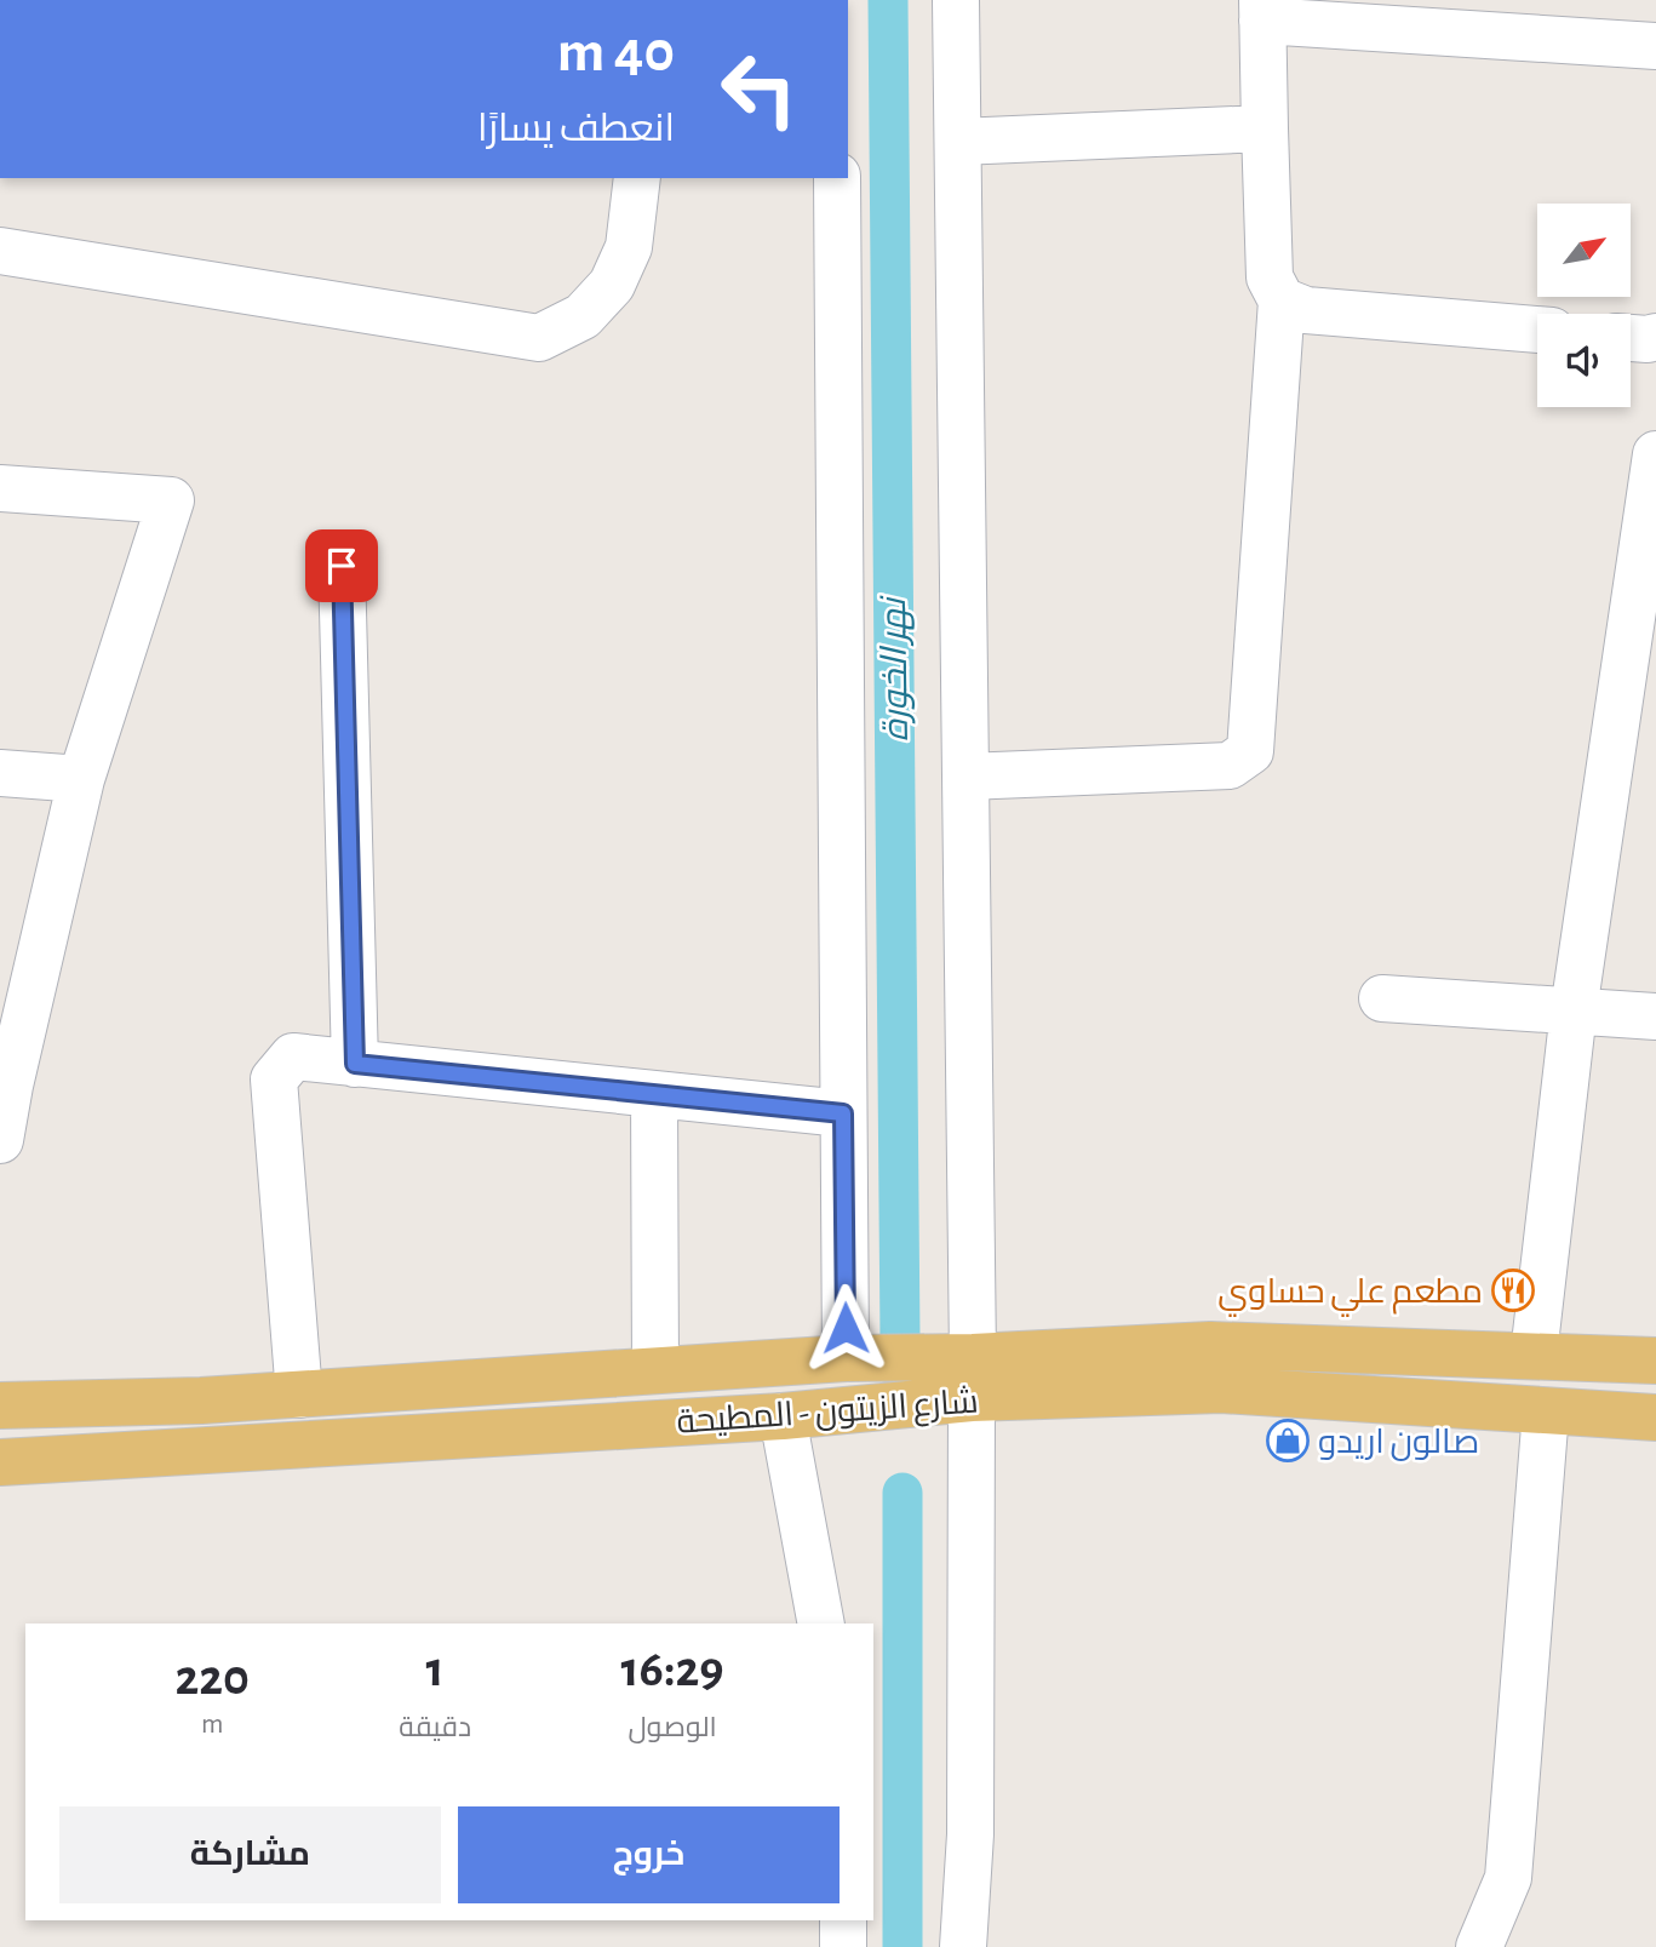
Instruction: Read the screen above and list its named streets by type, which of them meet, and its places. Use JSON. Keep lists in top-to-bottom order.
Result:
{
  "streets": {
    "main road": ["شارع الزيتون - المطيحة"]
  },
  "water": ["نهر الخورة"],
  "places": {
    "restaurant": ["مطعم علي حساوي"],
    "shop": ["صالون اريدو"]
  },
  "north": "top right",
  "page": {
    "turn": ["40 m", "انعطف يسارًا"],
    "eta": [
      "16:29",
      "الوصول",
      "1",
      "دقيقة",
      "220",
      "m"
    ],
    "buttons": ["خروج", "مشاركة"]
  }
}
